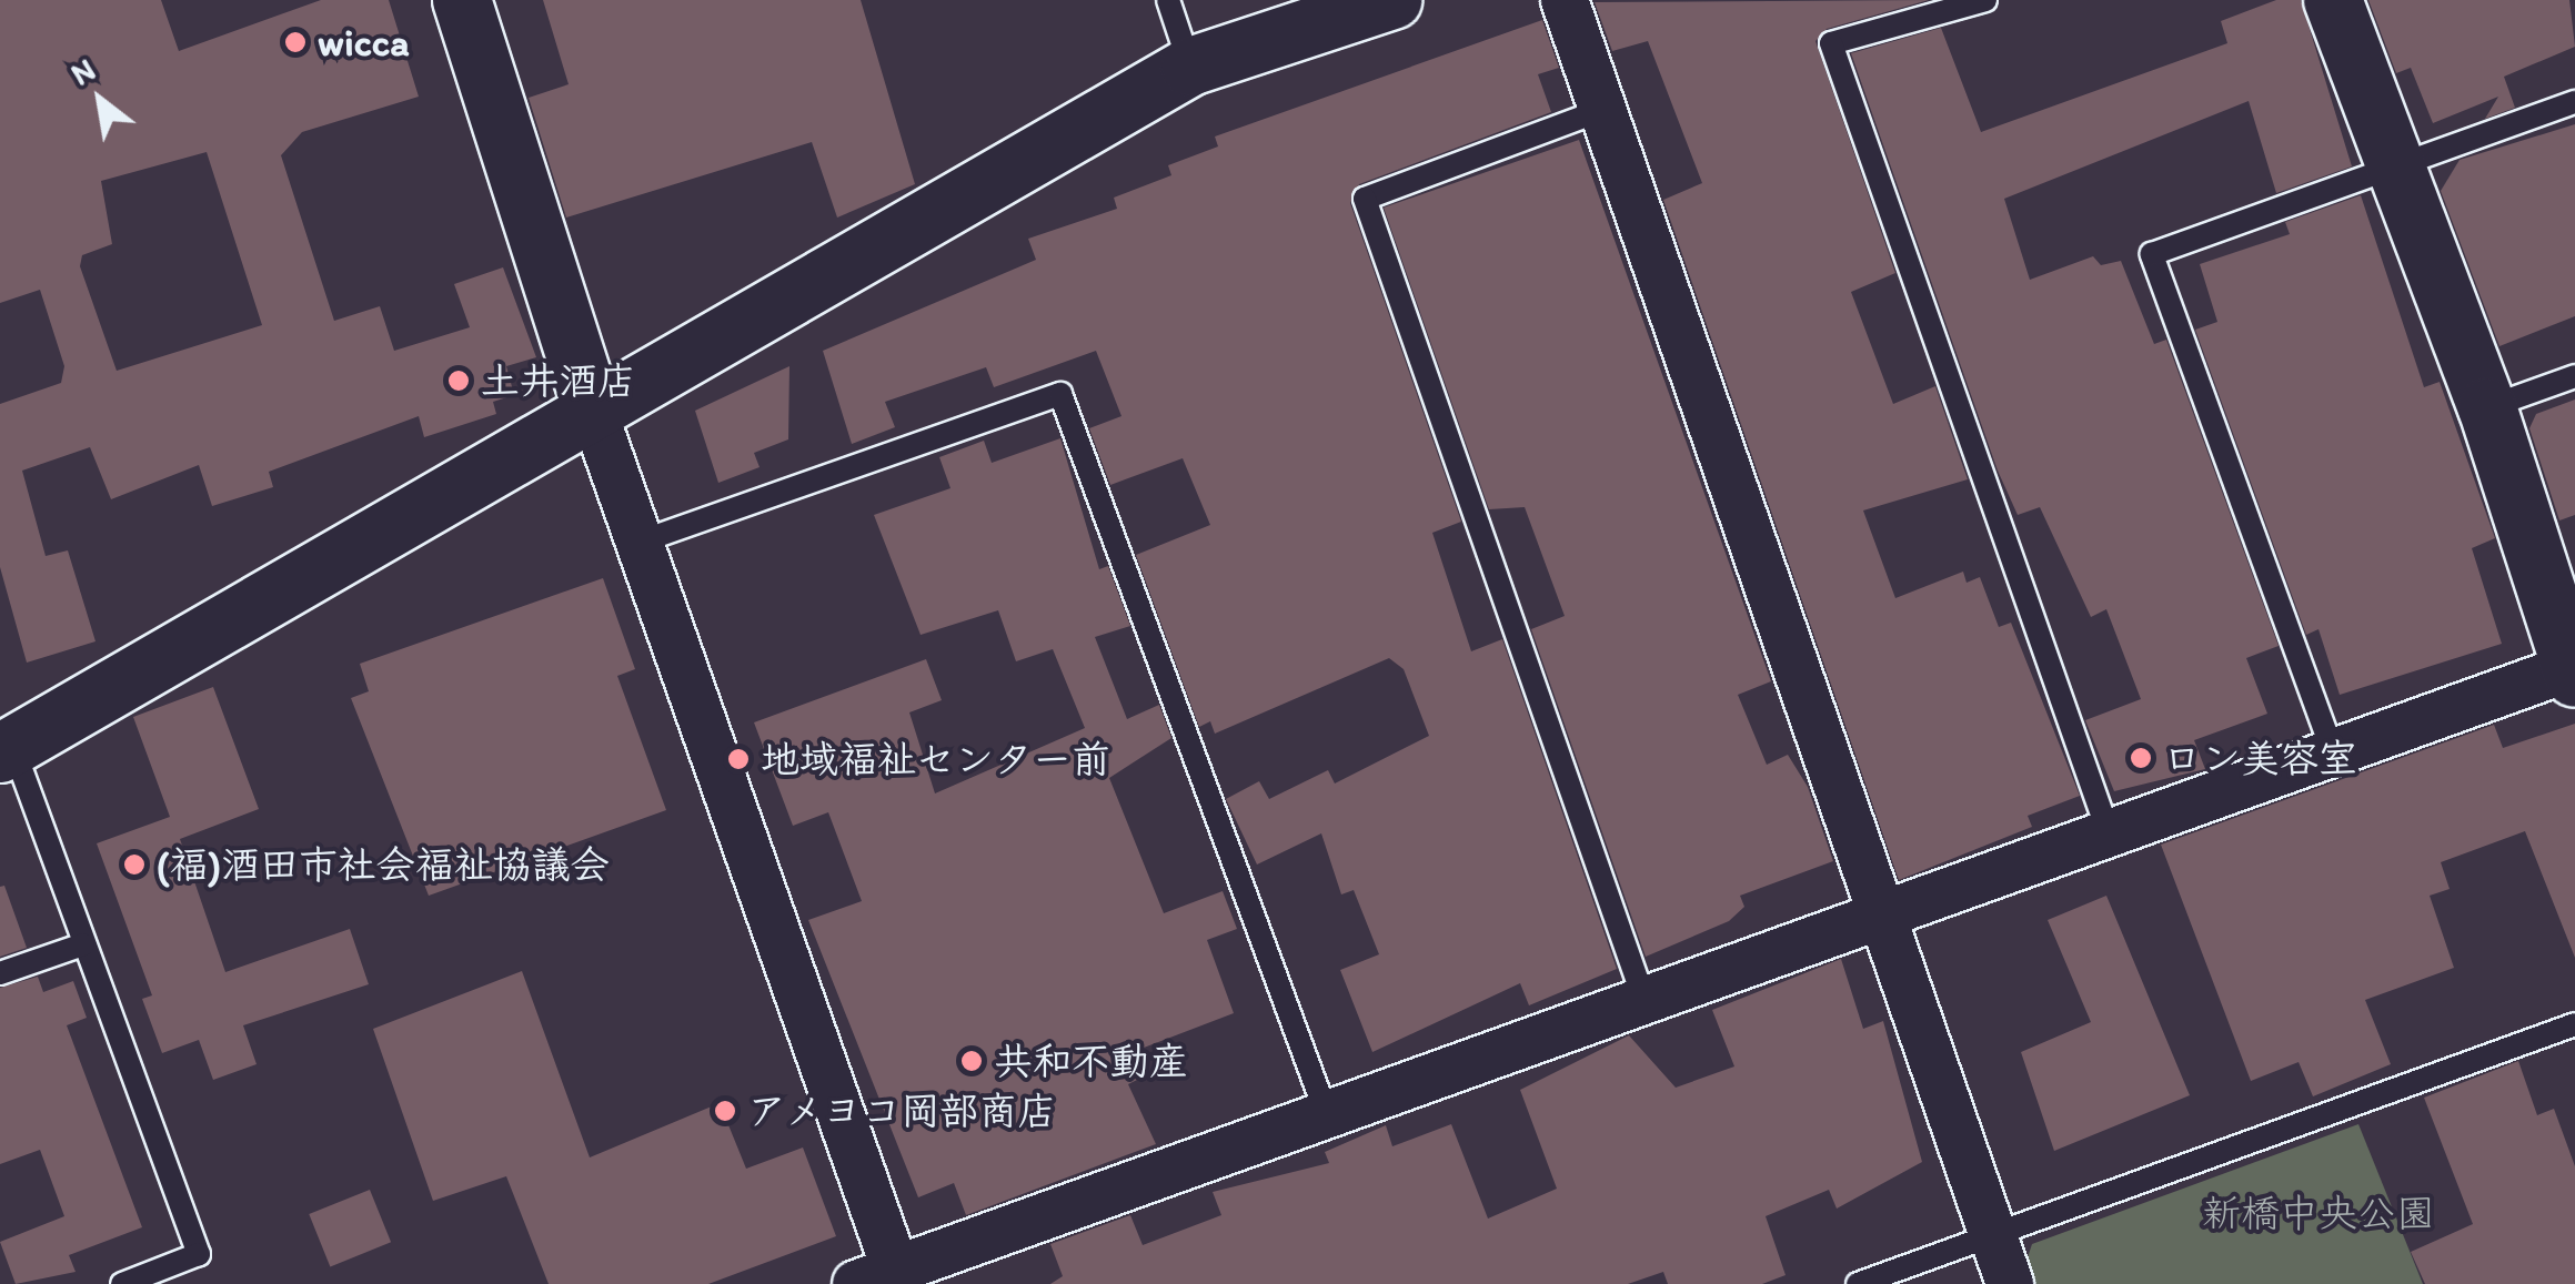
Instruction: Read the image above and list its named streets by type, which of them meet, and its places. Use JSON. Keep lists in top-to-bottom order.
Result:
{
  "parks": ["新橋中央公園"],
  "places": [
    "wicca",
    "土井酒店",
    "ロン美容室",
    "地域福祉センター前",
    "(福)酒田市社会福祉協議会",
    "共和不動産",
    "アメヨコ岡部商店"
  ],
  "north": "top left"
}
